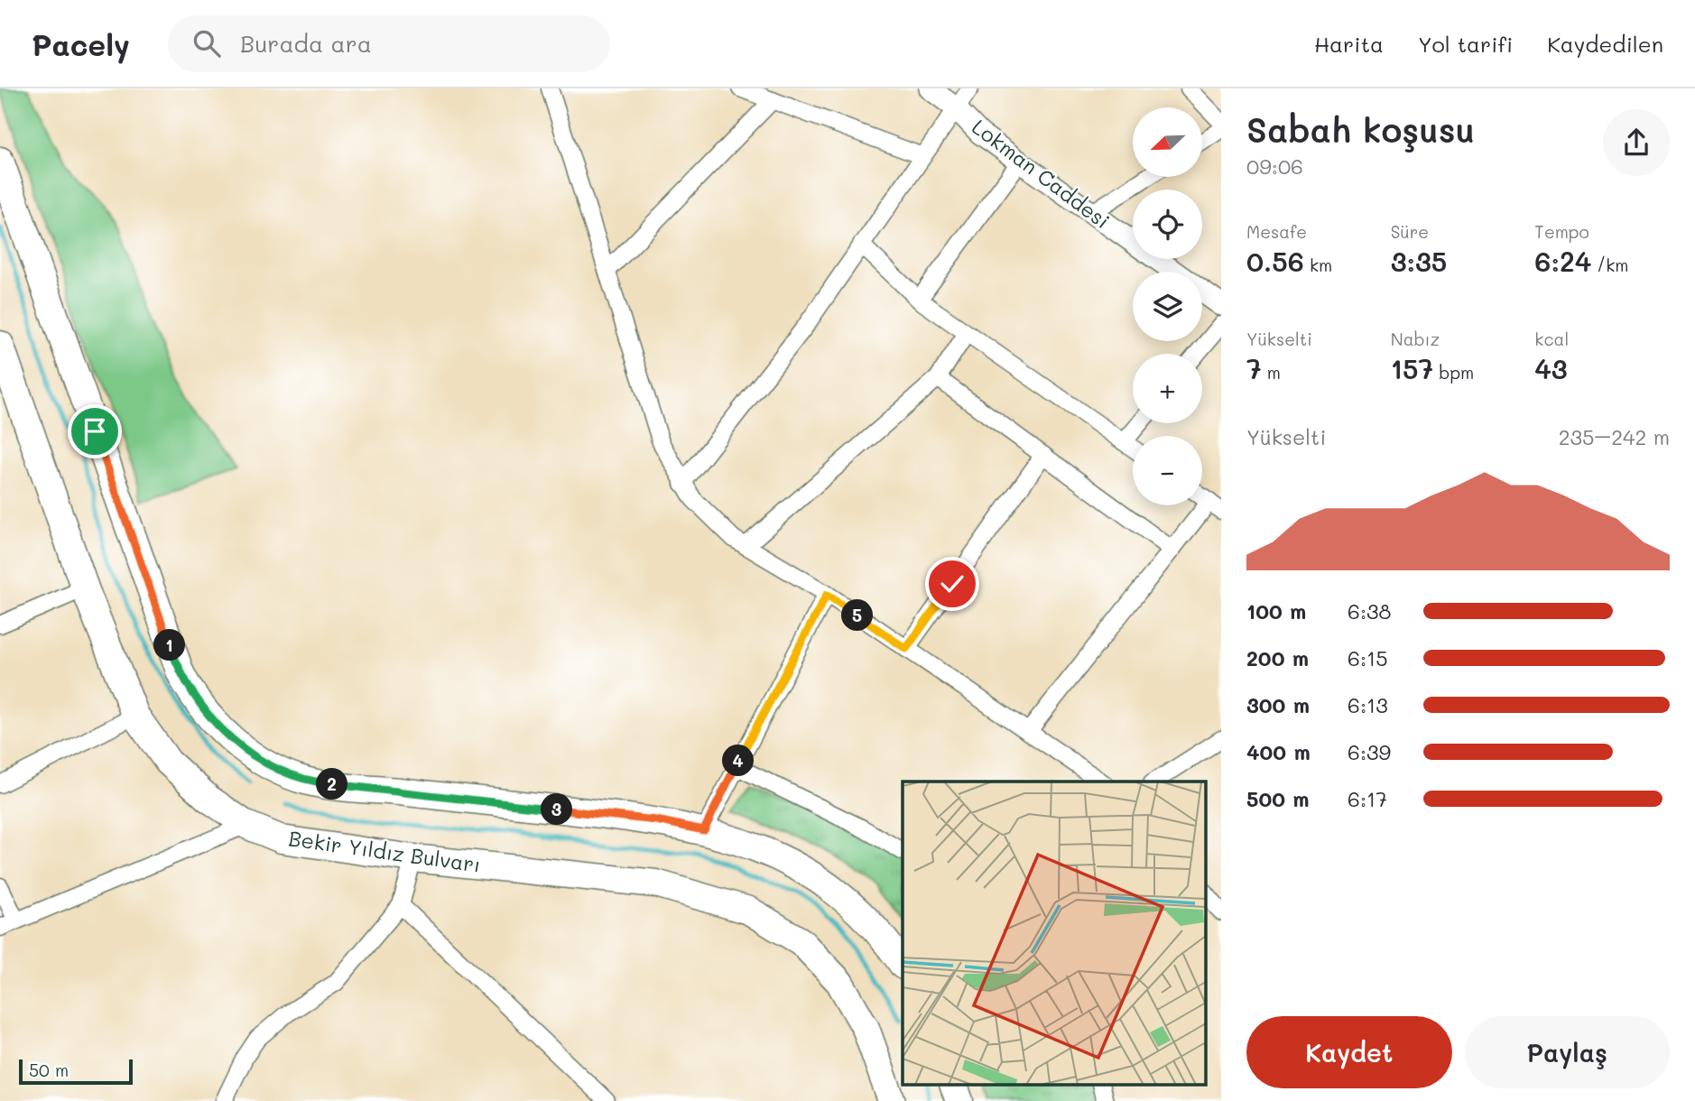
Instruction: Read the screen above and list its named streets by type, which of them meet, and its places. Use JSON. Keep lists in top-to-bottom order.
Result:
{
  "streets": {
    "main road": ["Bekir Yıldız Bulvarı"],
    "street": ["Lokman Caddesi"]
  },
  "scale_bar": "50 m",
  "north": "bottom left",
  "page": {
    "header": "Pacely",
    "search": "Burada ara",
    "nav": ["Harita", "Yol tarifi", "Kaydedilen"],
    "heading": ["Sabah koşusu", "09:06"],
    "map_buttons": ["+", "−"],
    "stats": [
      ["Mesafe", "0.56 km"],
      ["Süre", "3:35"],
      ["Tempo", "6:24 /km"],
      ["Yükselti", "7 m"],
      ["Nabız", "157 bpm"],
      ["kcal", "43"]
    ],
    "chart": ["Yükselti", "235–242 m"],
    "list": [
      {
        "name": "100 m",
        "note": "6:38"
      },
      {
        "name": "200 m",
        "note": "6:15"
      },
      {
        "name": "300 m",
        "note": "6:13"
      },
      {
        "name": "400 m",
        "note": "6:39"
      },
      {
        "name": "500 m",
        "note": "6:17"
      }
    ],
    "pins": [
      "5",
      "1",
      "4",
      "2",
      "3"
    ],
    "buttons": ["Kaydet", "Paylaş"],
    "scale": "50 m"
  }
}
